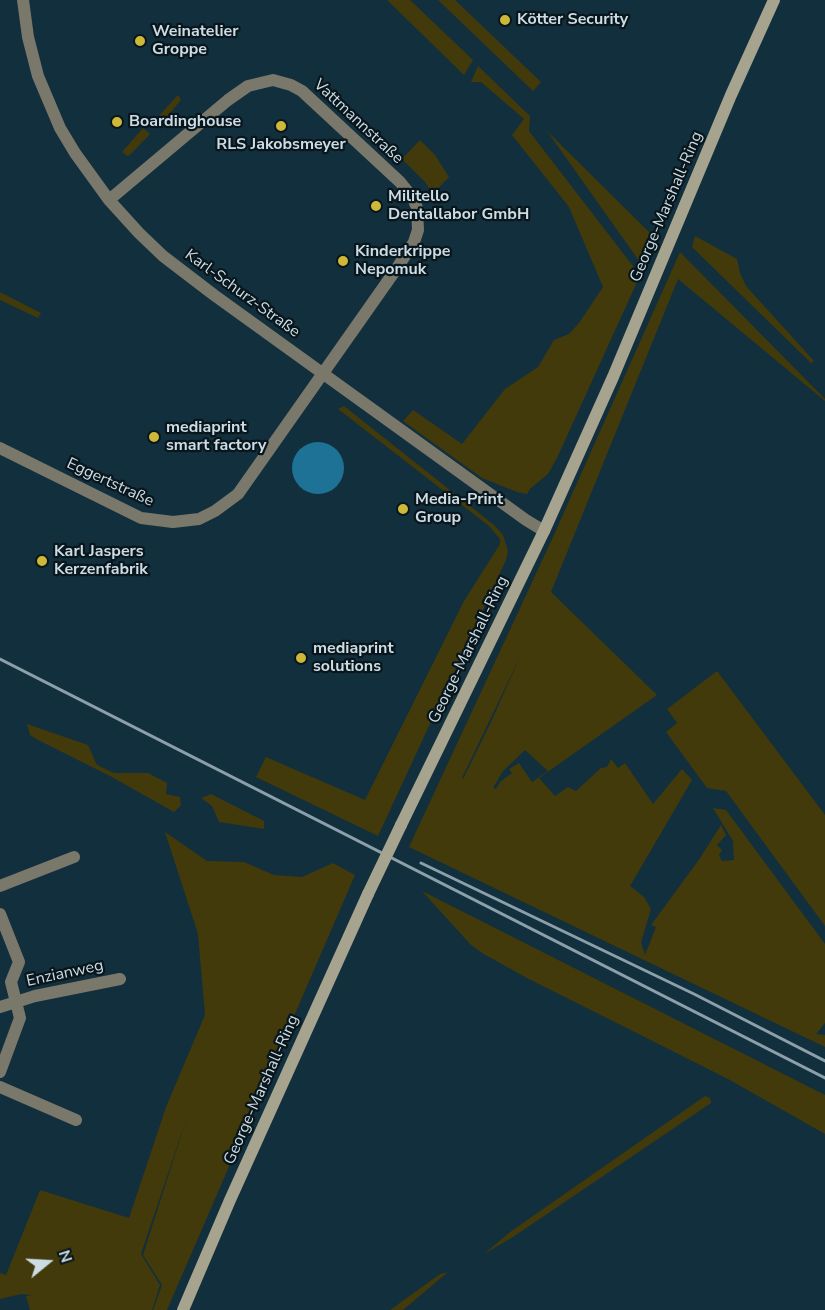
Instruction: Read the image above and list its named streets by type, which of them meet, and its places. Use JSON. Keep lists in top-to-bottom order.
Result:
{
  "streets": {
    "main road": ["George-Marshall-Ring"],
    "street": [
      "Vattmannstraße",
      "Karl-Schurz-Straße",
      "Eggertstraße",
      "Enzianweg"
    ]
  },
  "crossings": [
    ["Vattmannstraße", "Karl-Schurz-Straße"],
    ["Vattmannstraße", "Eggertstraße"],
    ["George-Marshall-Ring", "Karl-Schurz-Straße"],
    ["Karl-Schurz-Straße", "Eggertstraße"]
  ],
  "places": [
    "Kötter Security",
    "Weinatelier Groppe",
    "Boardinghouse",
    "RLS Jakobsmeyer",
    "Militello Dentallabor GmbH",
    "Kinderkrippe Nepomuk",
    "mediaprint smart factory",
    "Media‑Print Group",
    "Karl Jaspers Kerzenfabrik",
    "mediaprint solutions"
  ],
  "north": "right"
}
